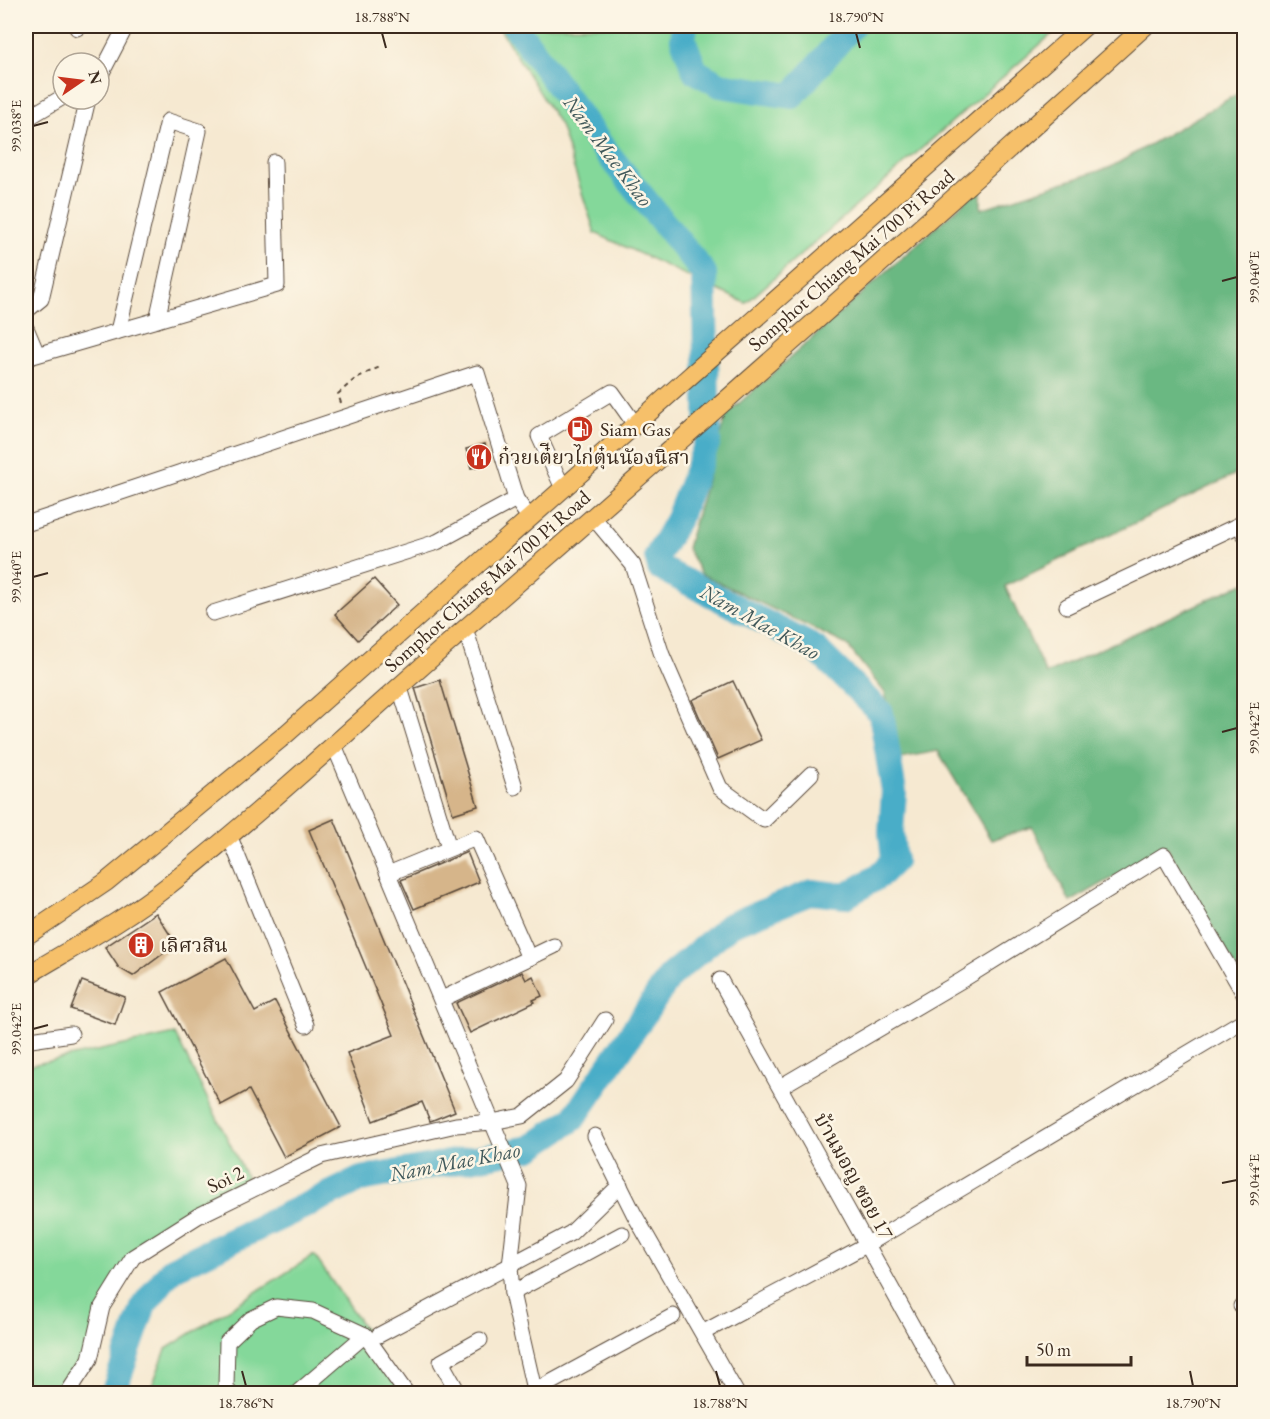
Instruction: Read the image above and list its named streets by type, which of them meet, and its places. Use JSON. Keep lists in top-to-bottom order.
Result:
{
  "streets": {
    "main road": ["Somphot Chiang Mai 700 Pi Road"],
    "street": ["บ้านมอญ ซอย 17", "Soi 2"]
  },
  "water": ["Nam Mae Khao"],
  "places": {
    "fuel station": ["Siam Gas"],
    "restaurant": ["ก๋วยเต๋ียวไก่ตุ๋นนัองนิสา"],
    "building": ["เลิศวสิน"]
  },
  "scale_bar": "50 m",
  "north": "right",
  "coordinates": [
    "18.788°N",
    "18.790°N",
    "99.038°E",
    "99.040°E",
    "99.042°E",
    "99.044°E",
    "18.786°N"
  ]
}
